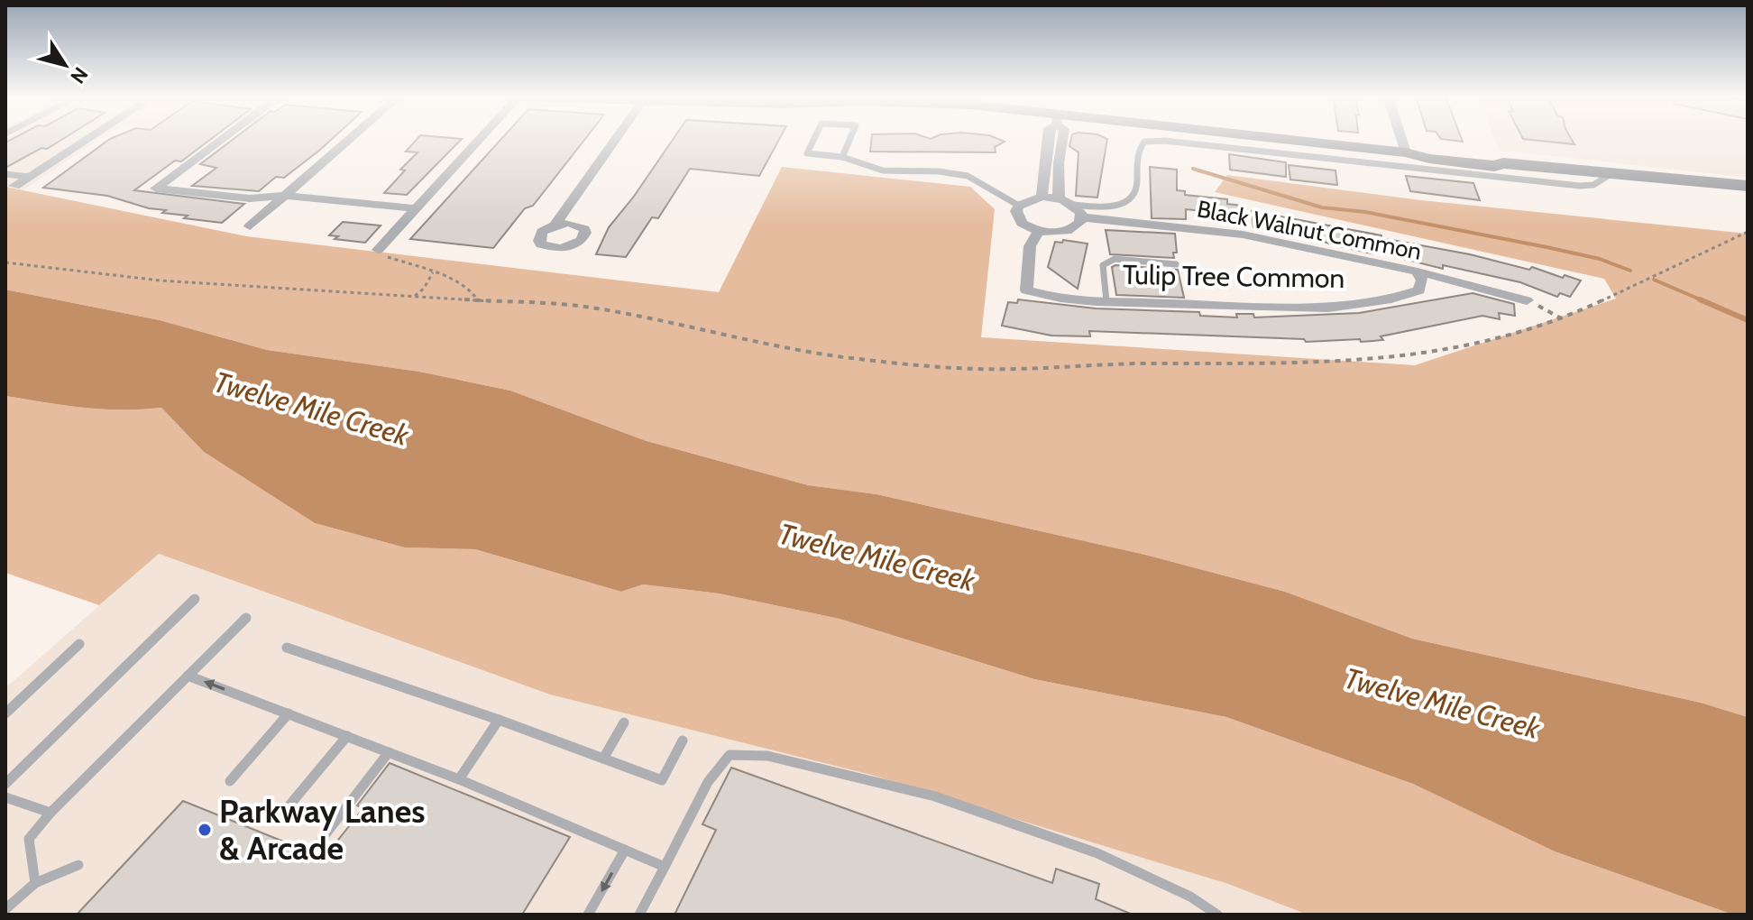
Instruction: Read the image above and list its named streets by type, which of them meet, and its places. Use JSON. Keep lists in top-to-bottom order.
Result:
{
  "streets": {
    "street": ["Black Walnut Common", "Tulip Tree Common"]
  },
  "crossings": [
    ["Black Walnut Common", "Tulip Tree Common"]
  ],
  "water": ["Twelve Mile Creek"],
  "places": ["Parkway Lanes & Arcade"],
  "north": "bottom right"
}
